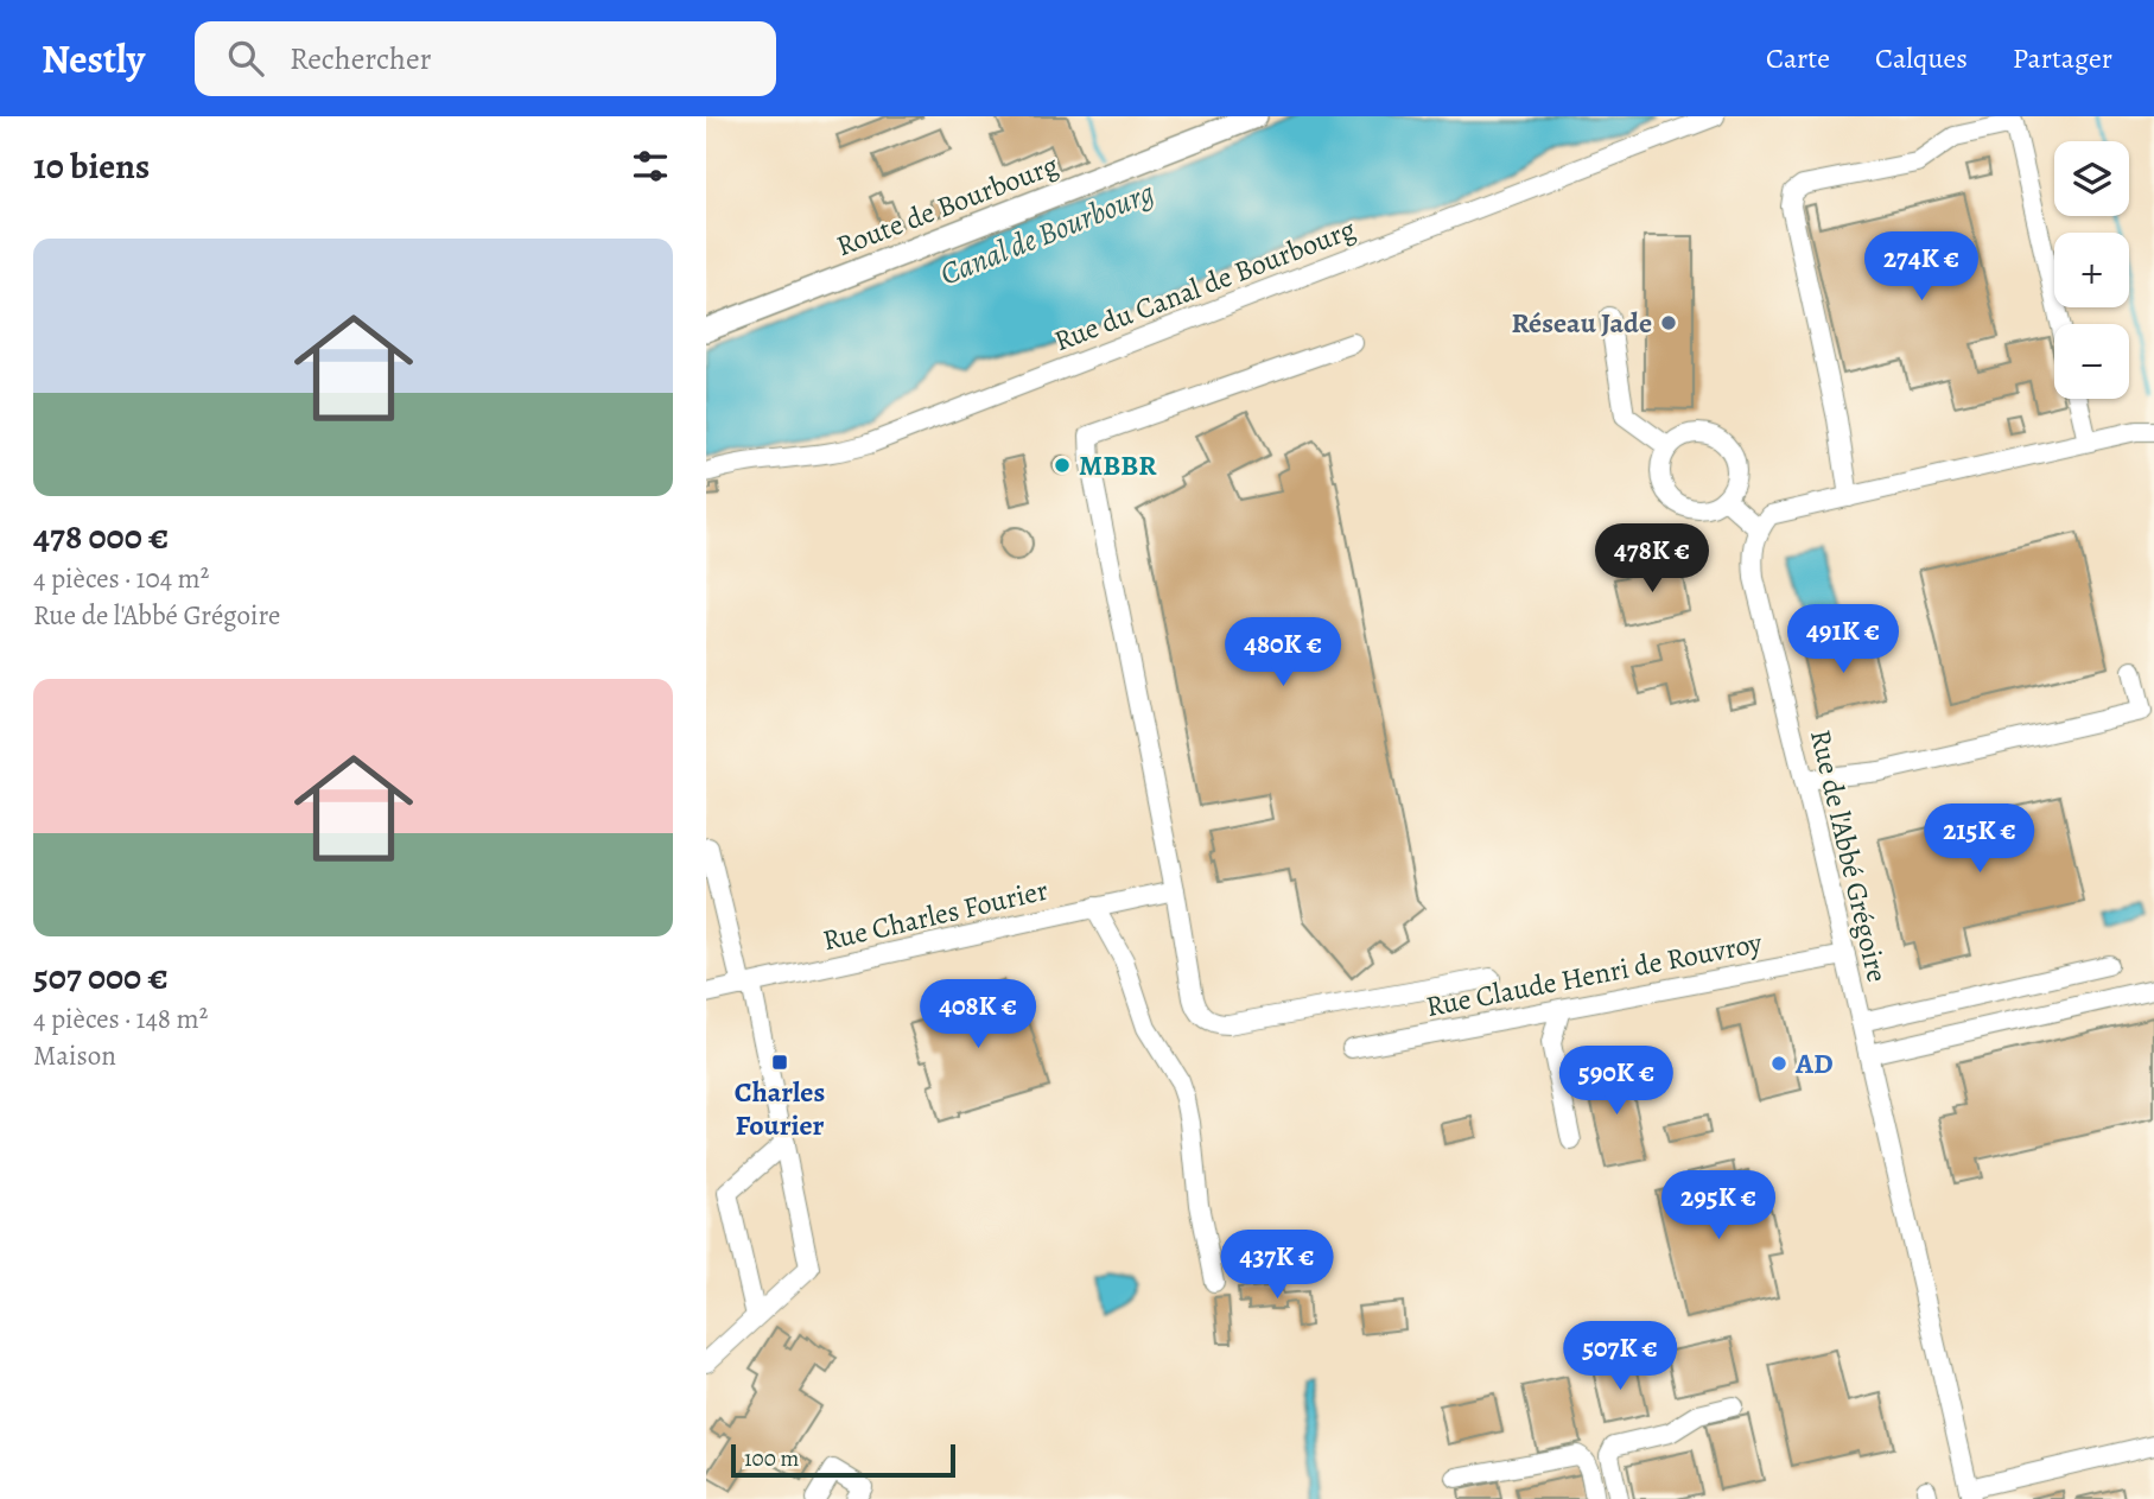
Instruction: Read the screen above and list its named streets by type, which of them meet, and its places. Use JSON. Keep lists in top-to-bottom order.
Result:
{
  "streets": {
    "main road": ["Route de Bourbourg"],
    "street": [
      "Rue du Canal de Bourbourg",
      "Rue de l'Abbé Grégoire",
      "Rue Charles Fourier",
      "Rue Claude Henri de Rouvroy"
    ]
  },
  "crossings": [
    ["Rue de l'Abbé Grégoire", "Rue Claude Henri de Rouvroy"]
  ],
  "water": ["Canal de Bourbourg"],
  "places": {
    "other": ["Réseau Jade", "MBBR", "AD"],
    "transit": ["Charles Fourier"]
  },
  "scale_bar": "100 m",
  "page": {
    "header": "Nestly",
    "search": "Rechercher",
    "nav": ["Carte", "Calques", "Partager"],
    "heading": "10 biens",
    "map_buttons": ["+", "−"],
    "list": [
      {
        "name": "478 000 €",
        "note": "4 pièces · 104 m² · Rue de l'Abbé Grégoire"
      },
      {
        "name": "507 000 €",
        "note": "4 pièces · 148 m² · Maison"
      }
    ],
    "price": [
      "274K €",
      "478K €",
      "491K €",
      "480K €",
      "215K €",
      "408K €",
      "590K €",
      "295K €",
      "437K €",
      "507K €"
    ],
    "scale": "100 m"
  }
}
